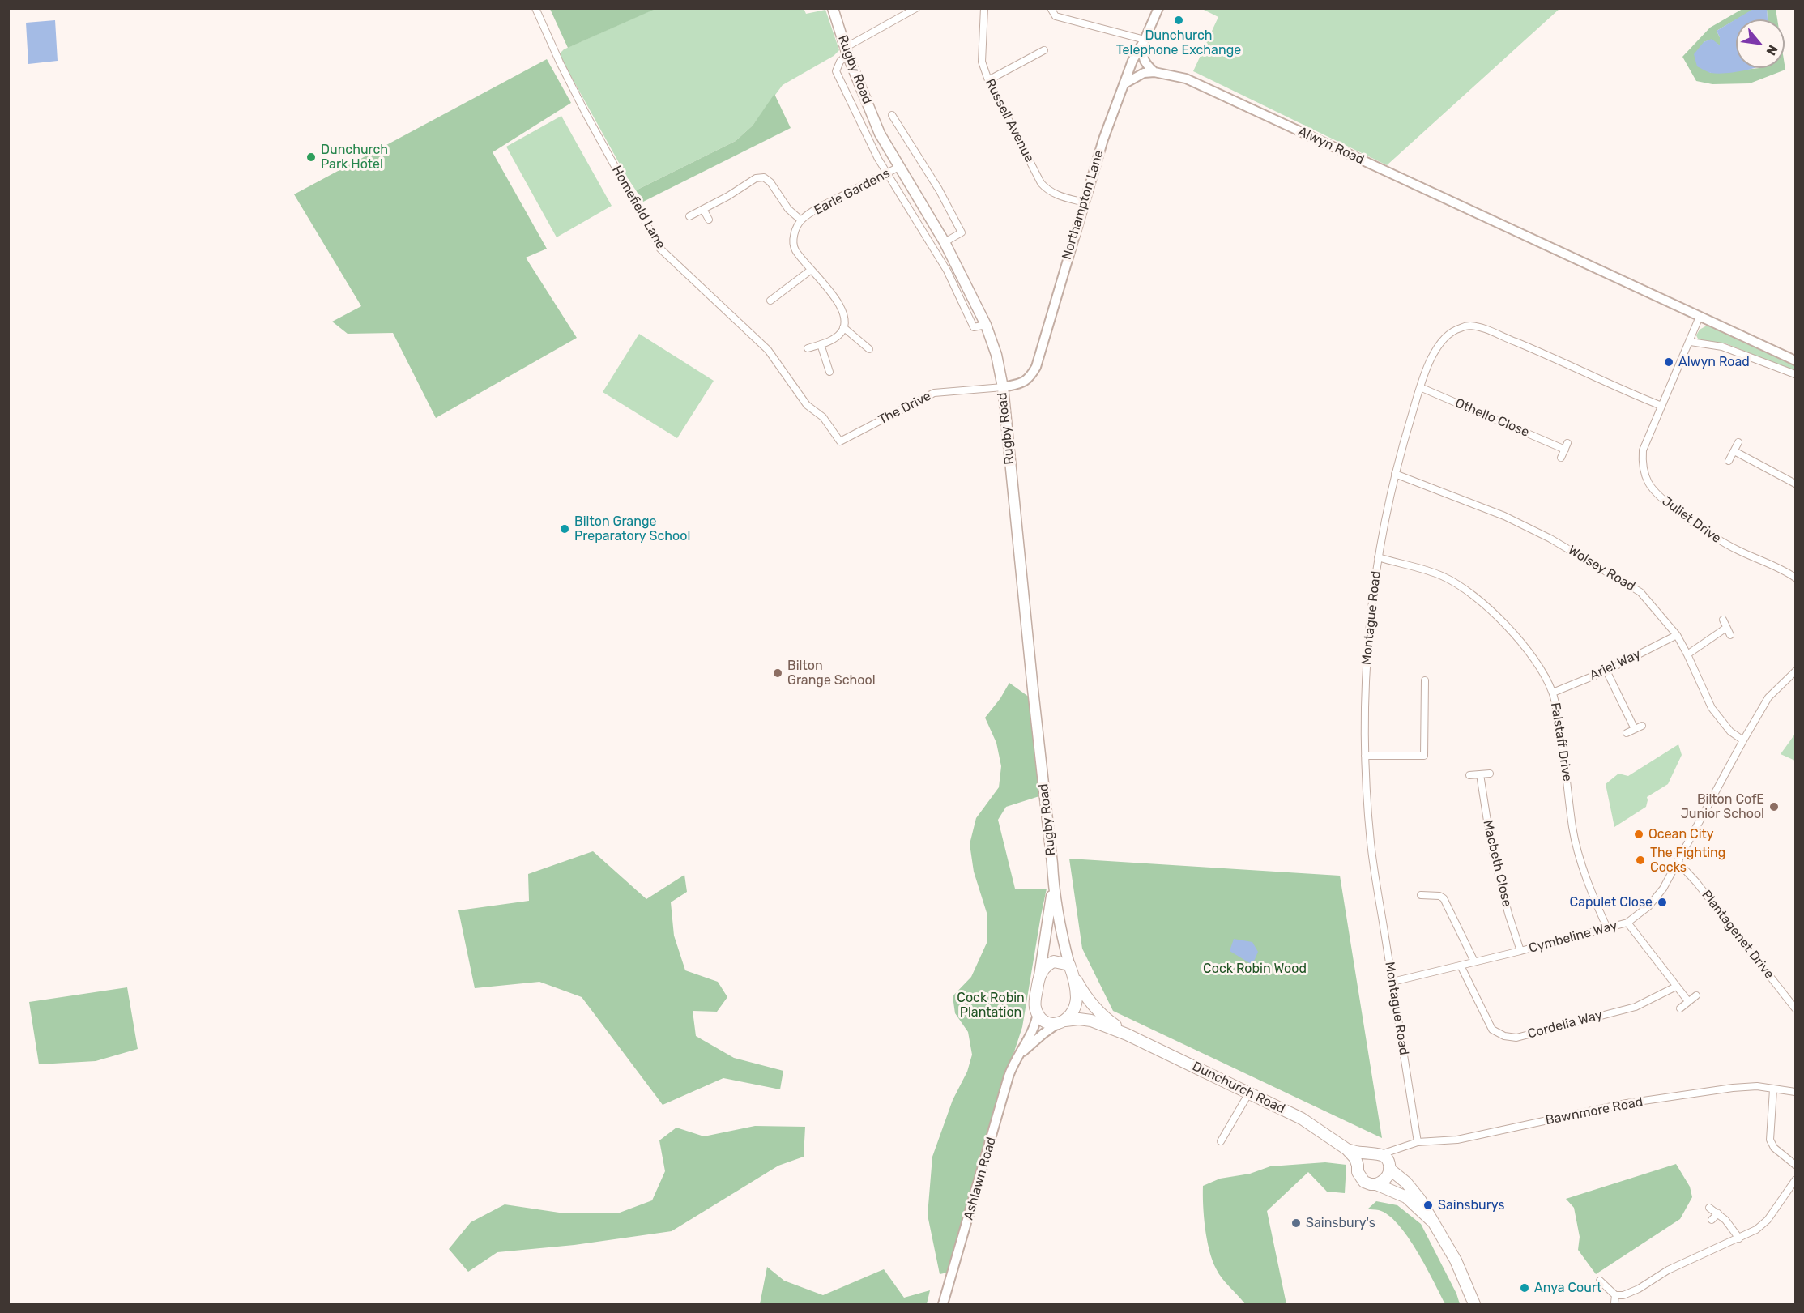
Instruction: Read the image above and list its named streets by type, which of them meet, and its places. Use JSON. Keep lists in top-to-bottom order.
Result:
{
  "streets": {
    "highway": ["Dunchurch Road"],
    "main road": ["Rugby Road"],
    "street": [
      "Russell Avenue",
      "Alwyn Road",
      "Earle Gardens",
      "Northampton Lane",
      "Homefield Lane",
      "The Drive",
      "Othello Close",
      "Juliet Drive",
      "Wolsey Road",
      "Montague Road",
      "Ariel Way",
      "Falstaff Drive",
      "Macbeth Close",
      "Plantagenet Drive",
      "Cymbeline Way",
      "Cordelia Way",
      "Bawnmore Road",
      "Ashlawn Road"
    ]
  },
  "crossings": [
    ["Rugby Road", "Earle Gardens"],
    ["Rugby Road", "Northampton Lane"],
    ["Rugby Road", "The Drive"],
    ["Russell Avenue", "Northampton Lane"],
    ["Alwyn Road", "Juliet Drive"],
    ["Northampton Lane", "The Drive"],
    ["Homefield Lane", "The Drive"],
    ["Othello Close", "Montague Road"],
    ["Juliet Drive", "Montague Road"],
    ["Wolsey Road", "Montague Road"],
    ["Wolsey Road", "Ariel Way"],
    ["Wolsey Road", "Cymbeline Way"],
    ["Montague Road", "Falstaff Drive"],
    ["Montague Road", "Cymbeline Way"],
    ["Montague Road", "Bawnmore Road"],
    ["Ariel Way", "Falstaff Drive"],
    ["Falstaff Drive", "Cymbeline Way"],
    ["Macbeth Close", "Cymbeline Way"],
    ["Plantagenet Drive", "Cymbeline Way"],
    ["Cymbeline Way", "Cordelia Way"],
    ["Dunchurch Road", "Bawnmore Road"],
    ["Dunchurch Road", "Ashlawn Road"]
  ],
  "parks": ["Cock Robin Wood", "Cock Robin Plantation"],
  "places": [
    "Dunchurch Telephone Exchange",
    "Dunchurch Park Hotel",
    "Alwyn Road",
    "Bilton Grange Preparatory School",
    "Bilton Grange School",
    "Bilton CofE Junior School",
    "Ocean City",
    "The Fighting Cocks",
    "Capulet Close",
    "Sainsburys",
    "Sainsbury's",
    "Anya Court"
  ],
  "north": "bottom right"
}
